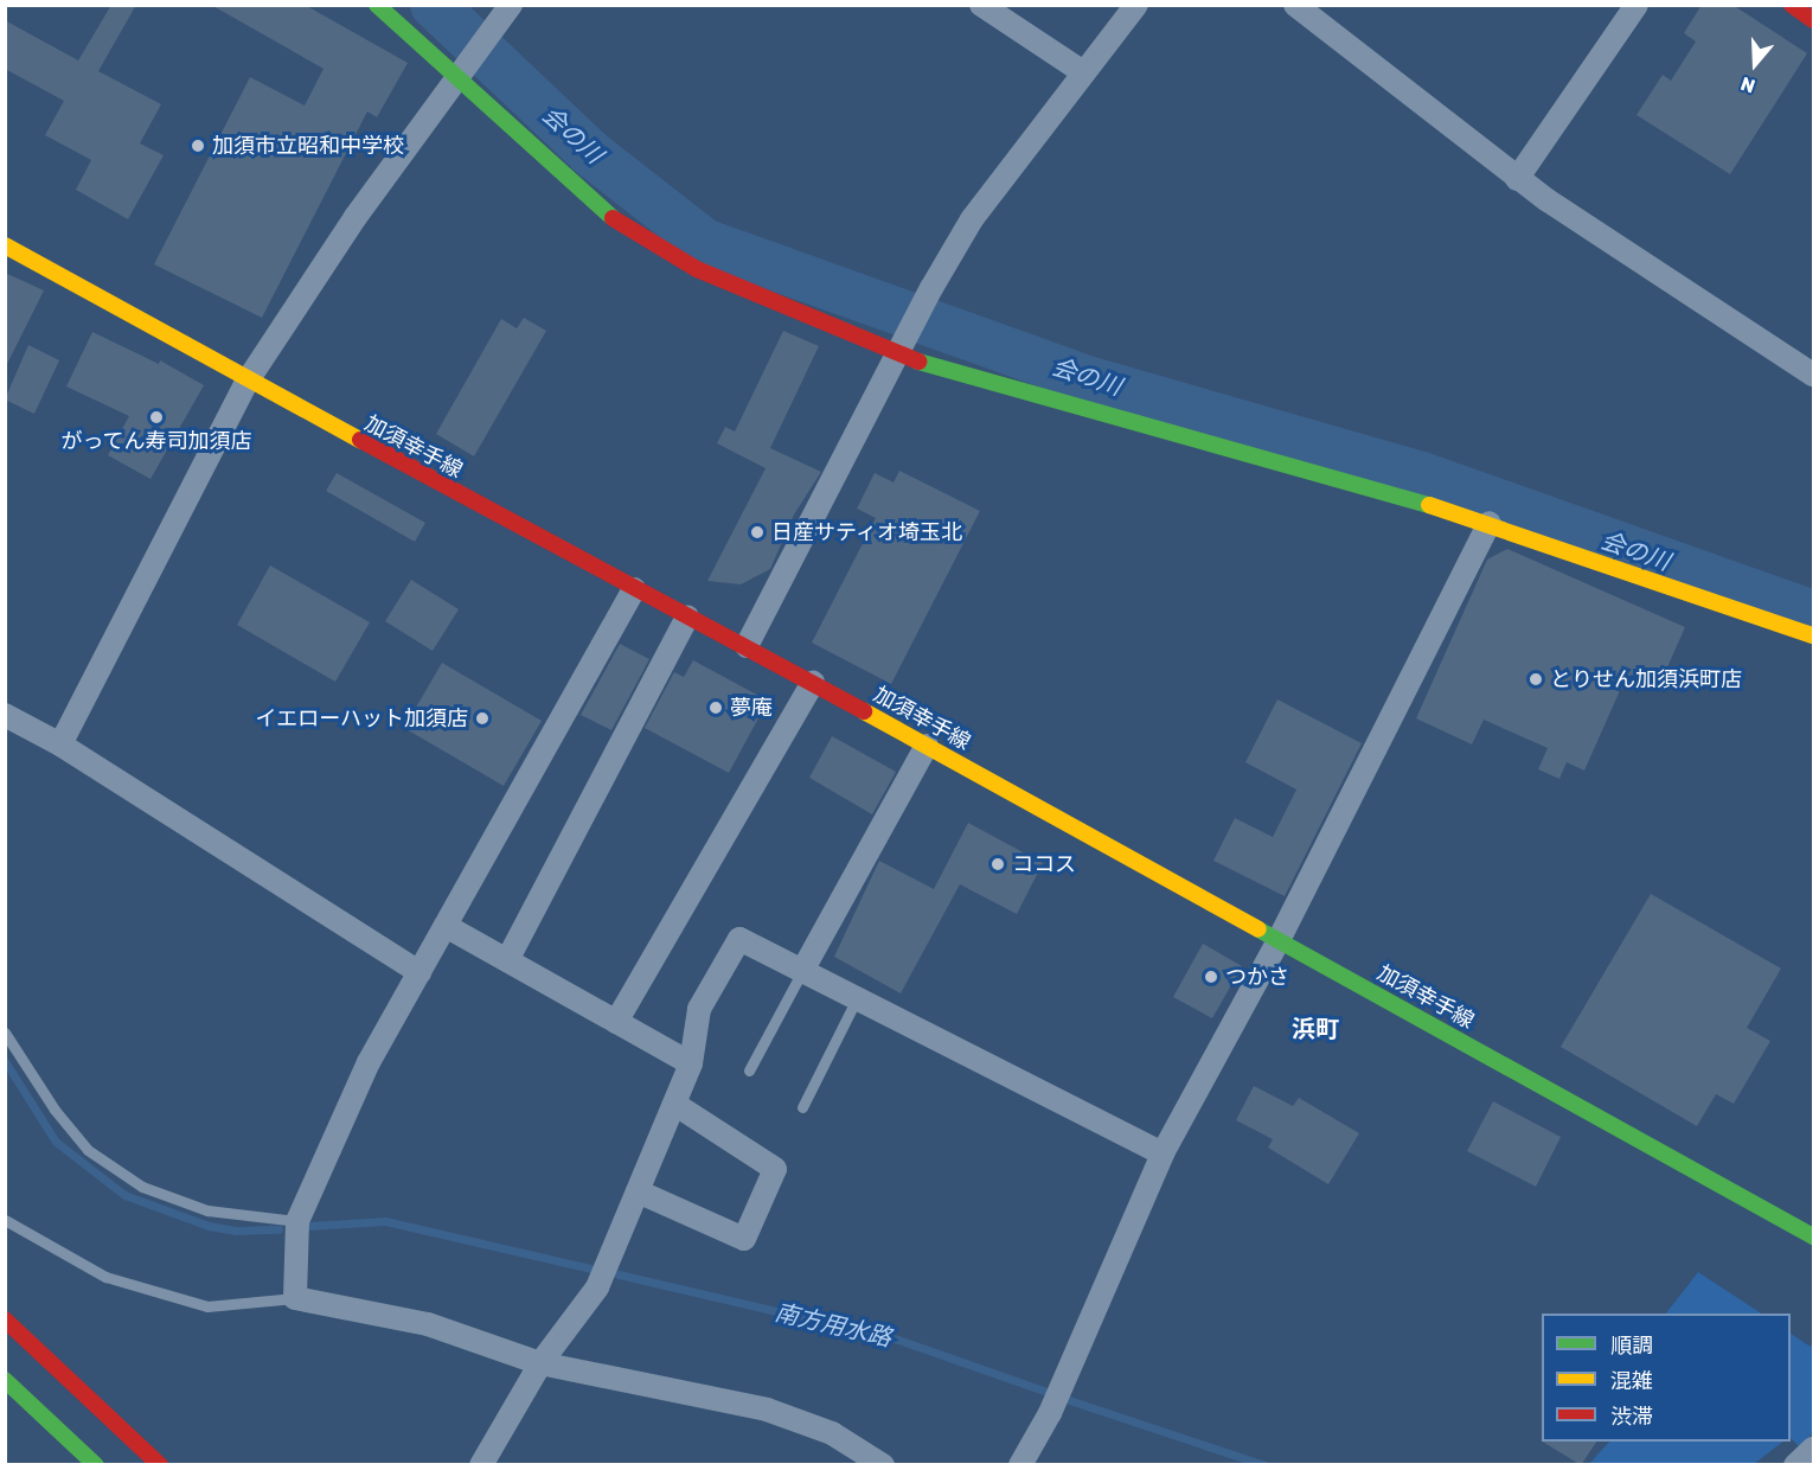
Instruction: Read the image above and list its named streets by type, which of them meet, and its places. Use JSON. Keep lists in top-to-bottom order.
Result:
{
  "streets": {
    "main road": ["加須幸手線"]
  },
  "districts": ["浜町"],
  "water": ["会の川", "南方用水路"],
  "places": [
    "加須市立昭和中学校",
    "がってん寿司加須店",
    "日産サティオ埼玉北",
    "とりせん加須浜町店",
    "夢庵",
    "イエローハット加須店",
    "ココス",
    "つかさ"
  ],
  "legend": ["順調", "混雑", "渋滞"],
  "north": "bottom"
}
